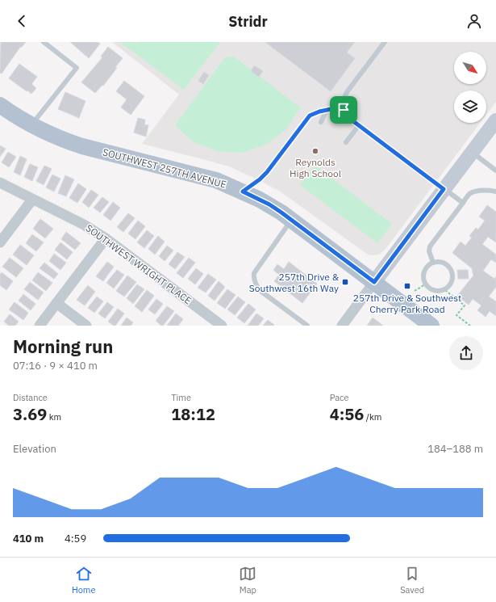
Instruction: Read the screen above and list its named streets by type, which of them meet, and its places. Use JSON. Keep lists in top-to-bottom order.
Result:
{
  "streets": {
    "main road": ["SOUTHWEST 257TH AVENUE"],
    "street": ["SOUTHWEST WRIGHT PLACE"]
  },
  "places": {
    "other": ["Reynolds High School"],
    "transit": ["257th Drive & Southwest 16th Way", "257th Drive & Southwest Cherry Park Road"]
  },
  "north": "bottom right",
  "page": {
    "header": "Stridr",
    "heading": ["Morning run", "07:16 · 9 × 410 m"],
    "stats": [
      ["Distance", "3.69 km"],
      ["Time", "18:12"],
      ["Pace", "4:56 /km"]
    ],
    "chart": ["Elevation", "184–188 m"],
    "list": [
      {
        "name": "410 m",
        "note": "4:59"
      }
    ],
    "tabs": ["Home", "Map", "Saved"]
  }
}
